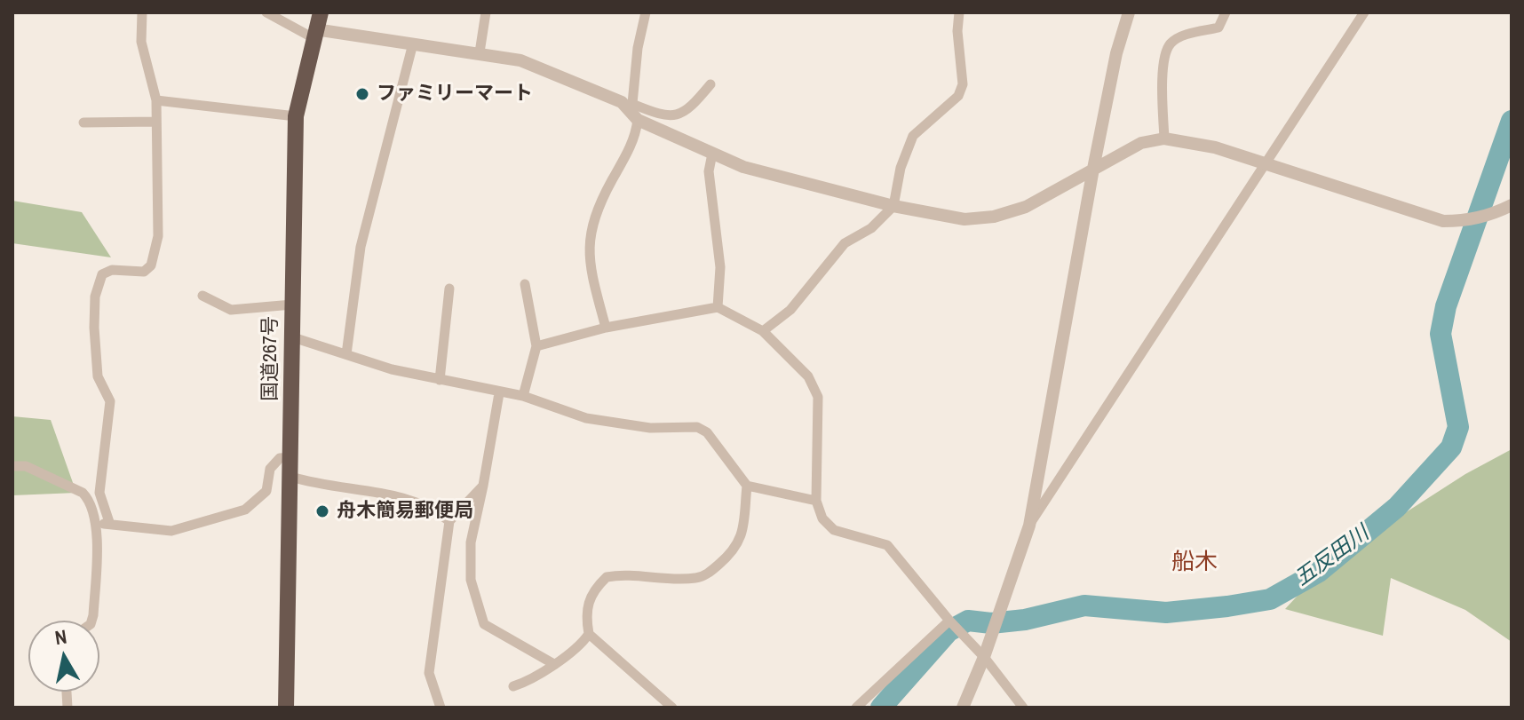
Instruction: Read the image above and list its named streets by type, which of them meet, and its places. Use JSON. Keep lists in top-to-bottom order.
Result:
{
  "streets": {
    "highway": ["国道267号"]
  },
  "districts": ["船木"],
  "water": ["五反田川"],
  "places": ["ファミリーマート", "舟木簡易郵便局"],
  "north": "top"
}
